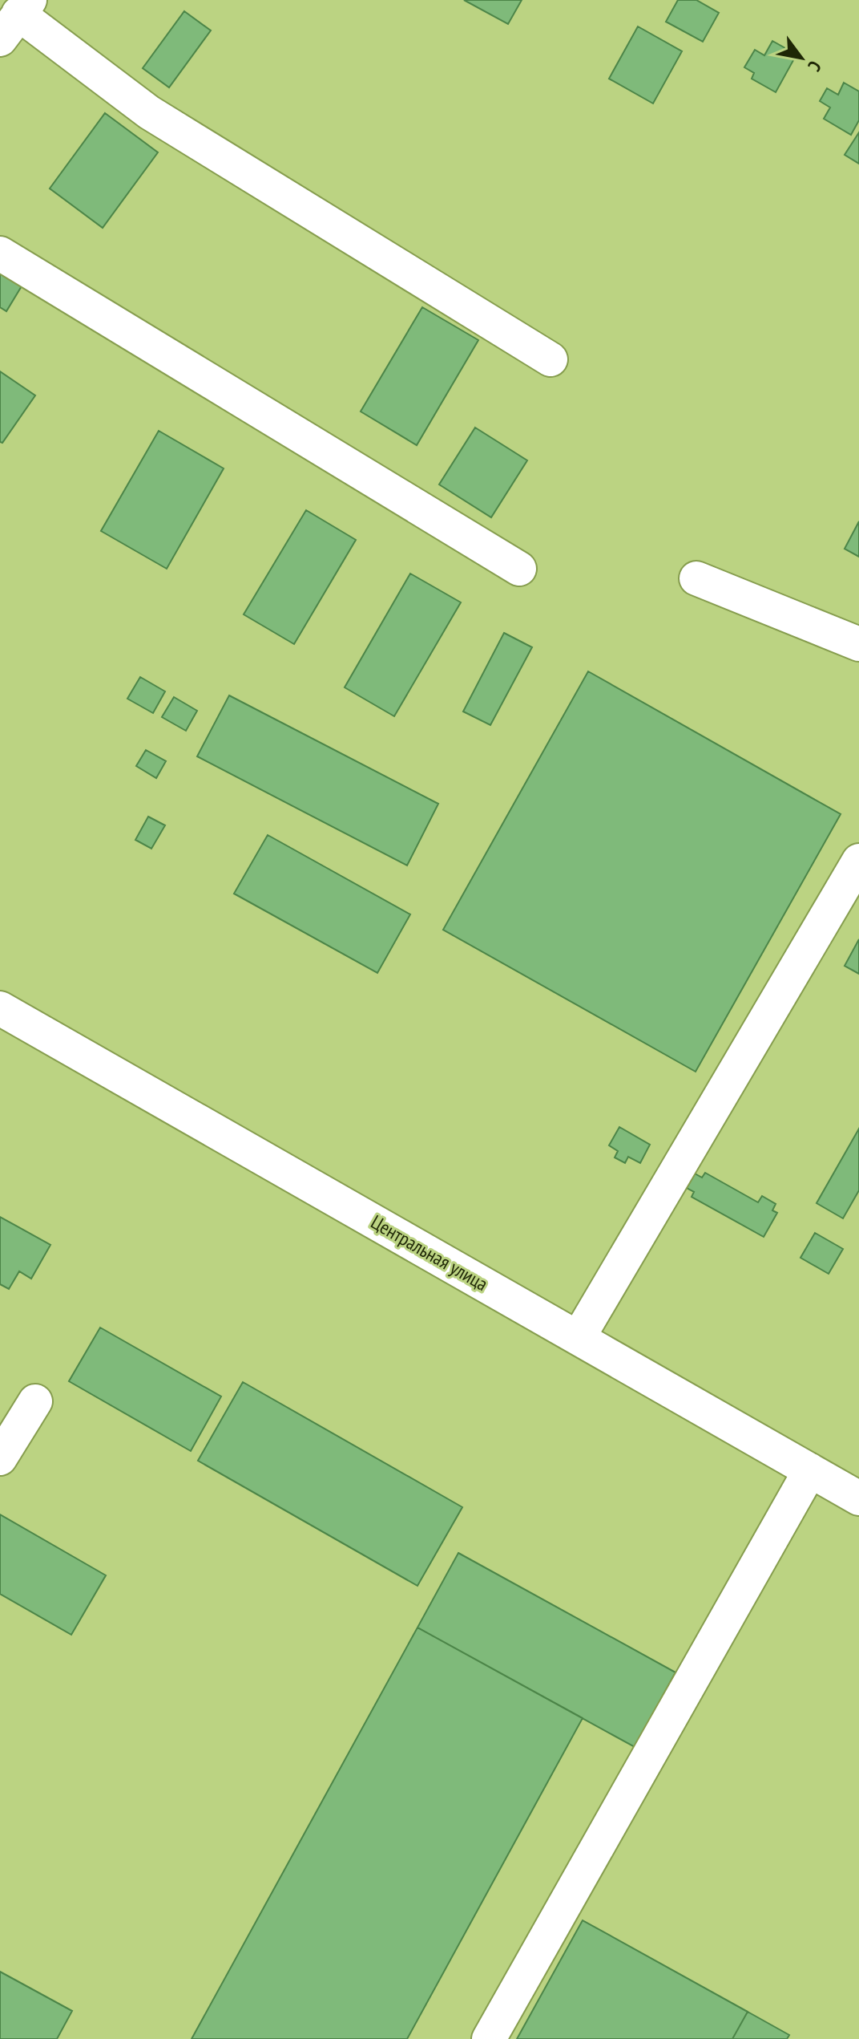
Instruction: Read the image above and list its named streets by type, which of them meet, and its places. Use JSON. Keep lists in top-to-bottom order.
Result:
{
  "streets": {
    "street": ["Центральная улица"]
  },
  "north": "bottom right"
}
